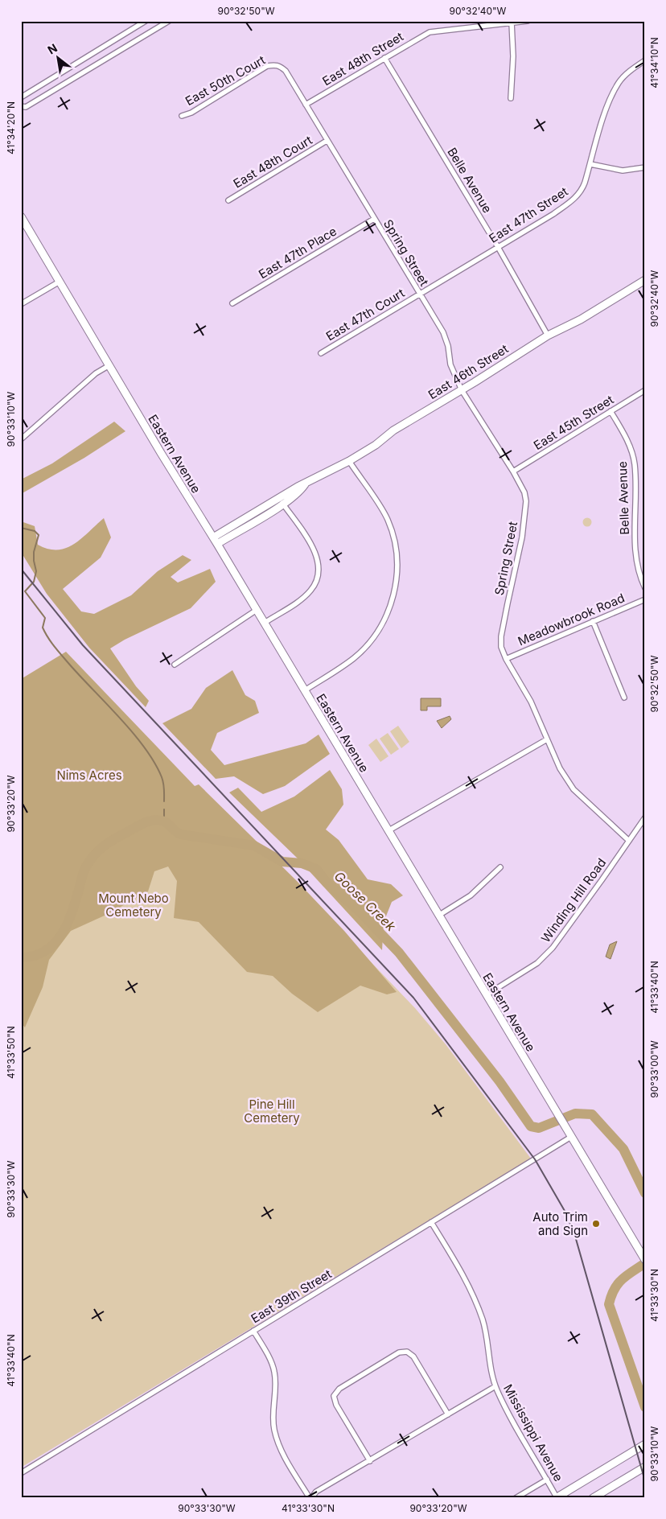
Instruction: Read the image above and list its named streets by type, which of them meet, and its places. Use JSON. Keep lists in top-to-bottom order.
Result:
{
  "streets": {
    "main road": ["East 46th Street", "Eastern Avenue"],
    "street": [
      "East 48th Street",
      "East 50th Court",
      "East 48th Court",
      "Belle Avenue",
      "East 47th Street",
      "East 47th Place",
      "Spring Street",
      "East 47th Court",
      "East 45th Street",
      "Meadowbrook Road",
      "Winding Hill Road",
      "East 39th Street",
      "Mississippi Avenue"
    ]
  },
  "crossings": [
    ["East 48th Street", "East 50th Court"],
    ["East 48th Street", "Belle Avenue"],
    ["East 48th Street", "Spring Street"],
    ["East 50th Court", "Spring Street"],
    ["East 48th Court", "Spring Street"],
    ["Belle Avenue", "East 47th Street"],
    ["Belle Avenue", "East 46th Street"],
    ["Belle Avenue", "East 45th Street"],
    ["East 47th Street", "Spring Street"],
    ["East 47th Street", "East 47th Court"],
    ["East 47th Place", "Spring Street"],
    ["Spring Street", "East 47th Court"],
    ["Spring Street", "East 46th Street"],
    ["Spring Street", "East 45th Street"],
    ["Spring Street", "Meadowbrook Road"],
    ["Spring Street", "Winding Hill Road"],
    ["East 46th Street", "Eastern Avenue"],
    ["Eastern Avenue", "Winding Hill Road"],
    ["Eastern Avenue", "East 39th Street"],
    ["East 39th Street", "Mississippi Avenue"]
  ],
  "water": ["Goose Creek"],
  "parks": ["Nims Acres", "Mount Nebo Cemetery", "Pine Hill Cemetery"],
  "places": ["Auto Trim and Sign"],
  "north": "top left",
  "coordinates": [
    "90°32'50\"W",
    "90°32'40\"W",
    "41°34'10\"N",
    "41°34'20\"N",
    "90°33'10\"W",
    "90°33'20\"W",
    "41°33'40\"N",
    "41°33'50\"N",
    "90°33'00\"W",
    "90°33'30\"W",
    "41°33'30\"N"
  ]
}
